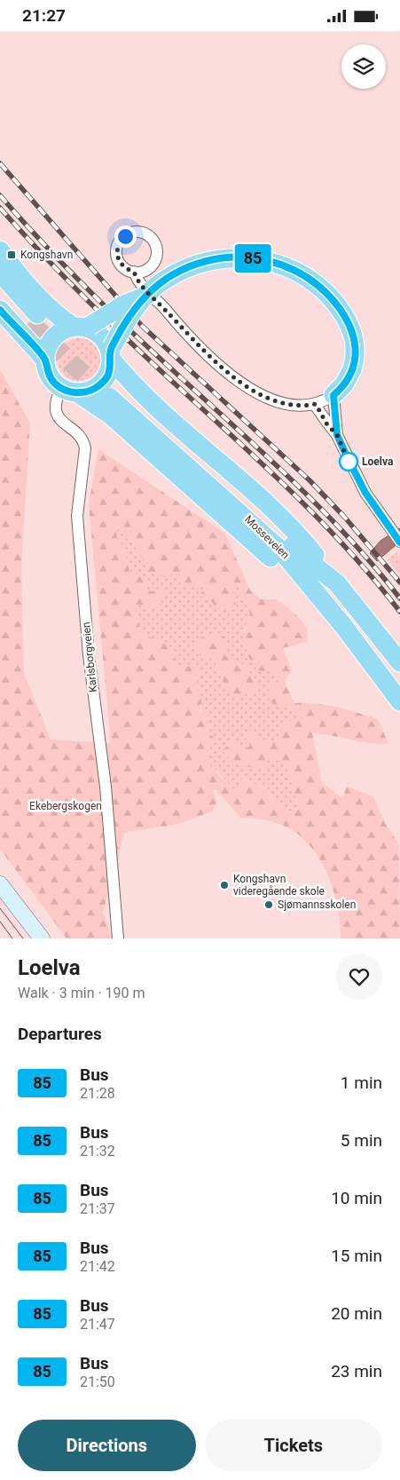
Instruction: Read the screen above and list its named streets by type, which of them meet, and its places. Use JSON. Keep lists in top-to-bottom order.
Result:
{
  "streets": {
    "highway": ["Mosseveien"],
    "street": ["Karlsborgveien"]
  },
  "parks": ["Ekebergskogen"],
  "places": {
    "transit": ["Kongshavn"],
    "other": ["Loelva", "Kongshavn videregående skole", "Sjømannsskolen"]
  },
  "lines": ["bus line 85"],
  "page": {
    "status": "21:27",
    "on_map": "85",
    "heading": [
      ["Loelva", "Walk · 3 min · 190 m"],
      "Departures"
    ],
    "list": [
      {
        "mark": "85",
        "name": "Bus",
        "note": "21:28",
        "value": "1 min"
      },
      {
        "mark": "85",
        "name": "Bus",
        "note": "21:32",
        "value": "5 min"
      },
      {
        "mark": "85",
        "name": "Bus",
        "note": "21:37",
        "value": "10 min"
      },
      {
        "mark": "85",
        "name": "Bus",
        "note": "21:42",
        "value": "15 min"
      },
      {
        "mark": "85",
        "name": "Bus",
        "note": "21:47",
        "value": "20 min"
      },
      {
        "mark": "85",
        "name": "Bus",
        "note": "21:50",
        "value": "23 min"
      }
    ],
    "buttons": ["Directions", "Tickets"]
  }
}
